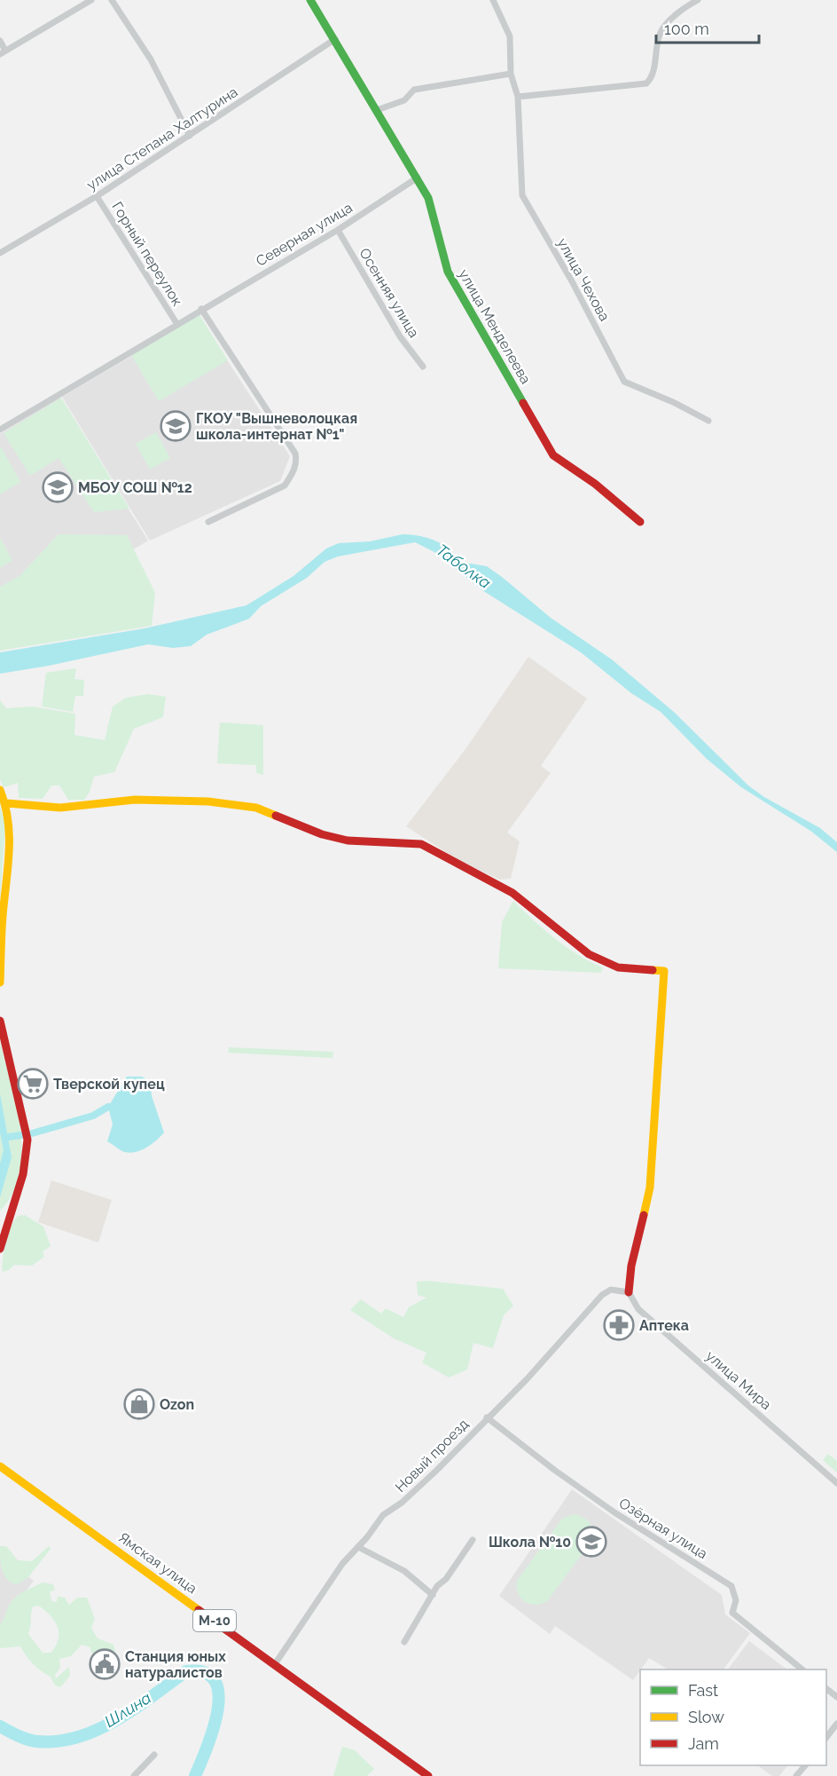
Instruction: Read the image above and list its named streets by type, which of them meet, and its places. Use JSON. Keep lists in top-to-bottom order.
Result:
{
  "streets": {
    "main road": ["улица Менделеева", "Ямская улица", "М-10"],
    "street": [
      "улица Степана Халтурина",
      "Северная улица",
      "Горный переулок",
      "улица Чехова",
      "Осенняя улица",
      "улица Мира",
      "Новый проезд",
      "Озёрная улица"
    ]
  },
  "crossings": [
    ["улица Степана Халтурина", "Горный переулок"],
    ["улица Степана Халтурина", "улица Менделеева"],
    ["Северная улица", "Горный переулок"],
    ["Северная улица", "Осенняя улица"],
    ["Северная улица", "улица Менделеева"],
    ["улица Мира", "Новый проезд"],
    ["Новый проезд", "Озёрная улица"],
    ["Новый проезд", "Ямская улица"]
  ],
  "water": ["Таболка", "Шлина"],
  "places": {
    "school or university": ["ГКОУ \"Вышневолоцкая школа-интернат №1\"", "МБОУ СОШ №12", "Школа №10"],
    "supermarket": ["Тверской купец"],
    "pharmacy": ["Аптека"],
    "shop": ["Ozon"],
    "public building": ["Станция юных натуралистов"]
  },
  "legend": ["Fast", "Slow", "Jam"],
  "scale_bar": "100 m"
}
